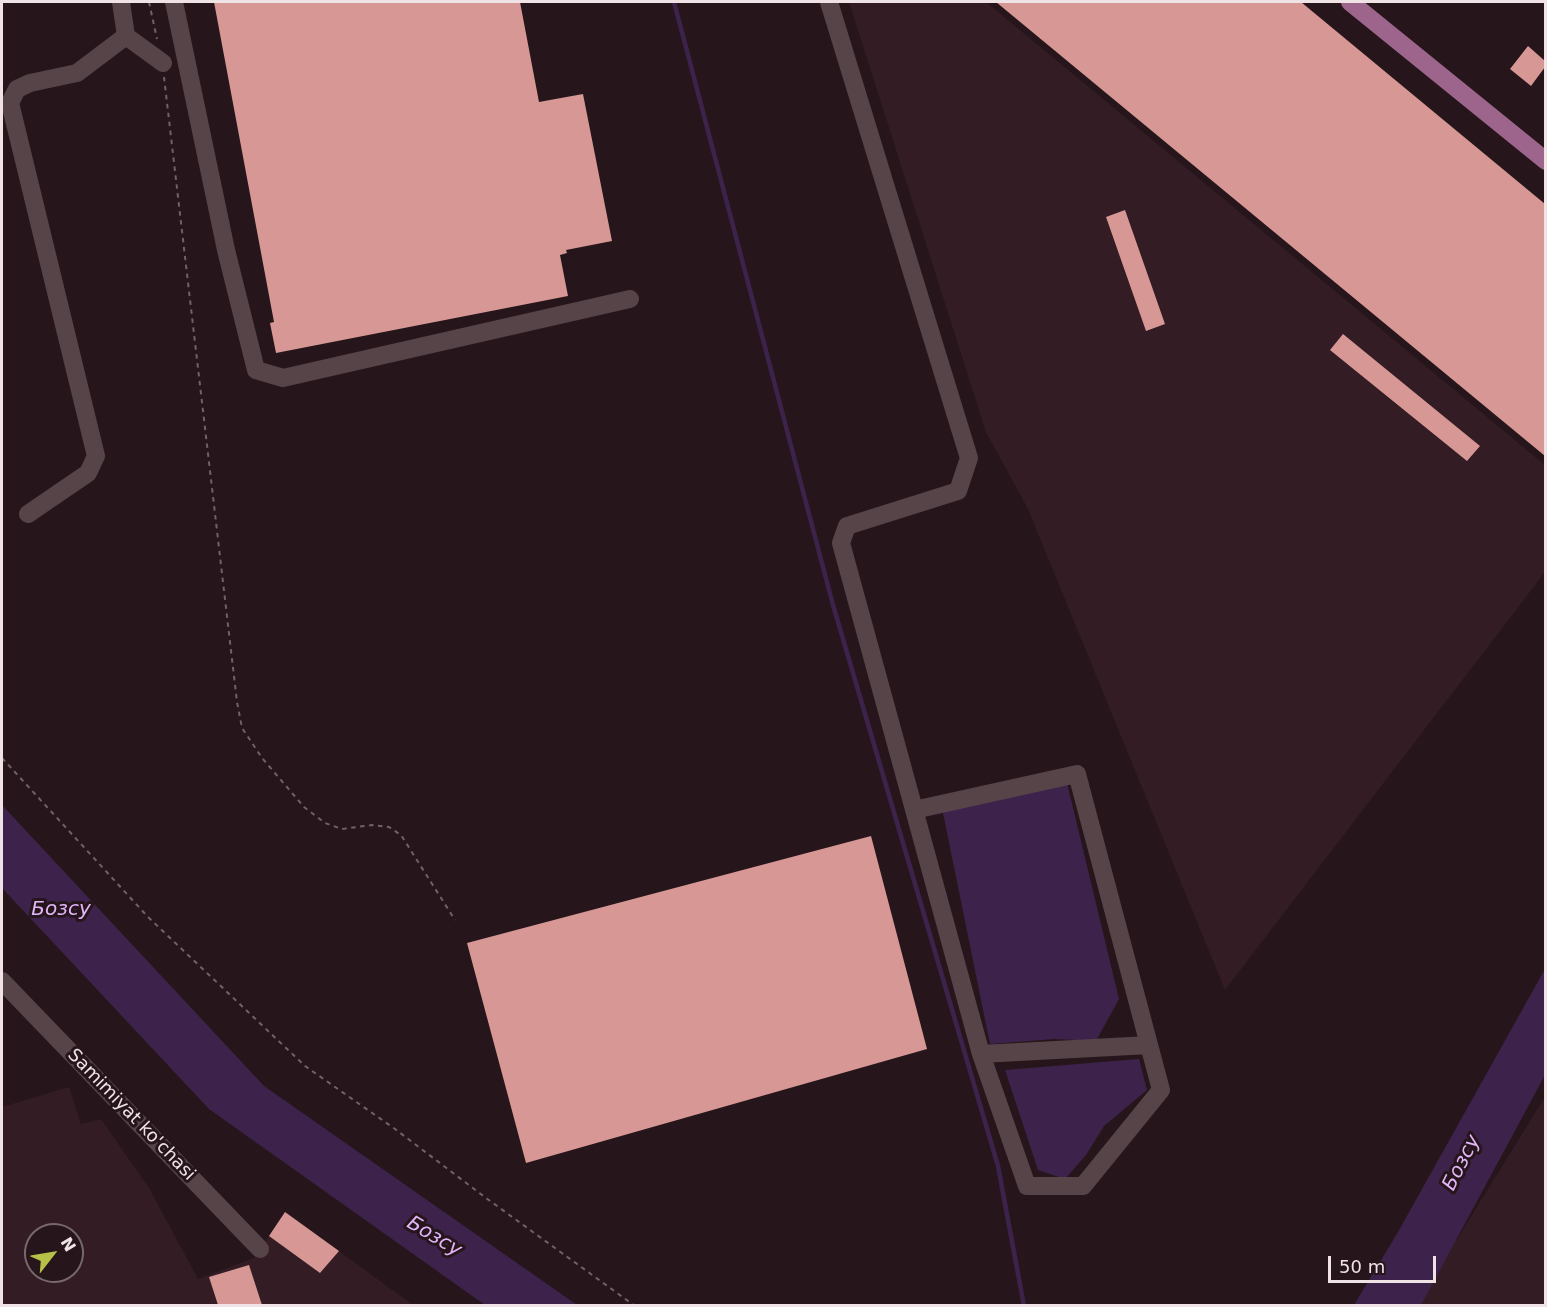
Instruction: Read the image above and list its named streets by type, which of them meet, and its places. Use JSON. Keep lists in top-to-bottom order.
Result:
{
  "streets": {
    "street": ["Samimiyat ko'chasi"]
  },
  "water": ["Бозсу"],
  "scale_bar": "50 m",
  "north": "top right"
}
